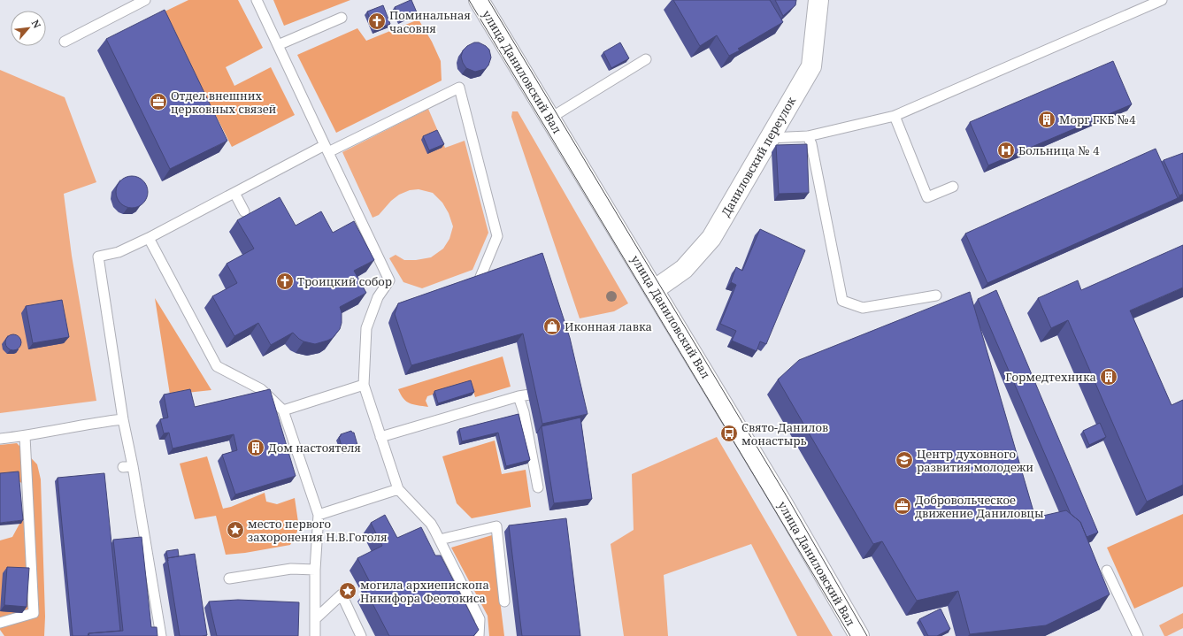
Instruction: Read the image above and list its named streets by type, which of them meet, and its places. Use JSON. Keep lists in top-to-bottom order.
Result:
{
  "streets": {
    "main road": ["улица Даниловский Вал", "Даниловский переулок"]
  },
  "crossings": [
    ["улица Даниловский Вал", "Даниловский переулок"]
  ],
  "places": {
    "church": ["Поминальная часовня", "Троицкий собор"],
    "office": ["Отдел внешних церковных связей", "Добровольческое движение Даниловцы"],
    "building": ["Морг ГКБ №4", "Гормедтехника", "Дом настоятеля"],
    "hospital": ["Больница № 4"],
    "shop": ["Иконная лавка"],
    "bus stop": ["Свято-Данилов монастырь"],
    "school or university": ["Центр духовного развития молодежи"],
    "place": ["место первого захоронения Н.В.Гоголя", "могила архиепископа Никифора Феотокиса"]
  },
  "north": "top right"
}
